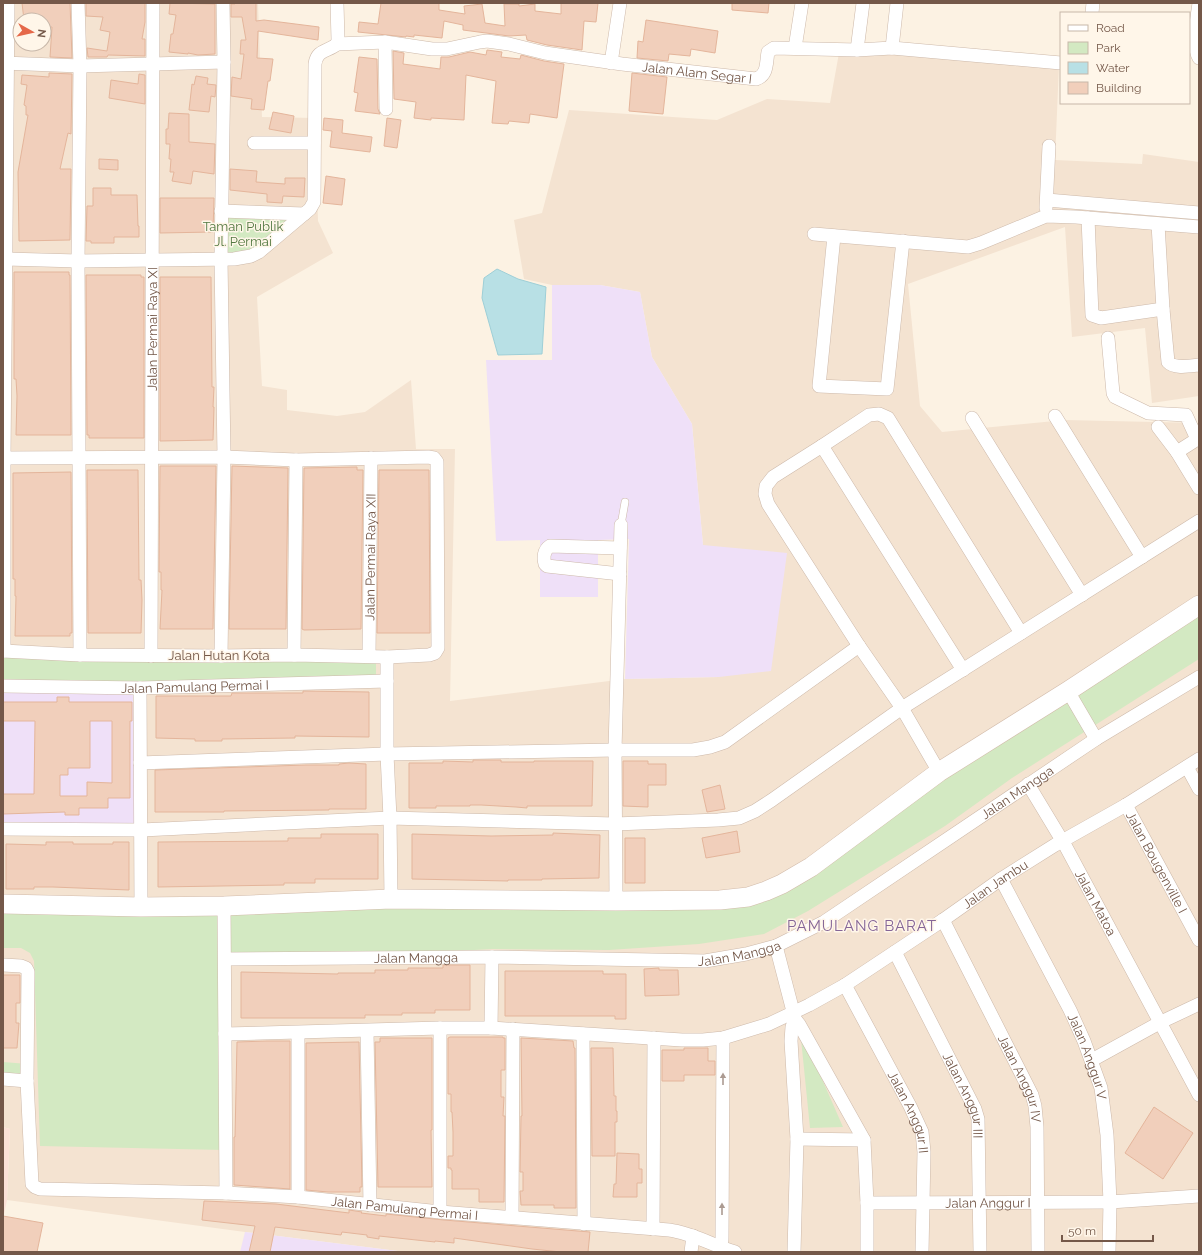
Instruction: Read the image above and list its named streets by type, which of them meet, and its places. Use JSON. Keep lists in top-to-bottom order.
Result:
{
  "streets": {
    "street": [
      "Jalan Alam Segar I",
      "Jalan Permai Raya XI",
      "Jalan Permai Raya XII",
      "Jalan Hutan Kota",
      "Jalan Pamulang Permai I",
      "Jalan Mangga",
      "Jalan Bougenville I",
      "Jalan Jambu",
      "Jalan Matoa",
      "Jalan Anggur V",
      "Jalan Anggur IV",
      "Jalan Anggur III",
      "Jalan Anggur II",
      "Jalan Anggur I"
    ]
  },
  "crossings": [
    ["Jalan Permai Raya XI", "Jalan Hutan Kota"],
    ["Jalan Permai Raya XII", "Jalan Hutan Kota"],
    ["Jalan Mangga", "Jalan Matoa"],
    ["Jalan Bougenville I", "Jalan Jambu"],
    ["Jalan Jambu", "Jalan Matoa"],
    ["Jalan Jambu", "Jalan Anggur V"],
    ["Jalan Jambu", "Jalan Anggur IV"],
    ["Jalan Jambu", "Jalan Anggur III"],
    ["Jalan Jambu", "Jalan Anggur II"],
    ["Jalan Anggur V", "Jalan Anggur I"],
    ["Jalan Anggur IV", "Jalan Anggur I"],
    ["Jalan Anggur III", "Jalan Anggur I"],
    ["Jalan Anggur II", "Jalan Anggur I"]
  ],
  "districts": ["PAMULANG BARAT"],
  "parks": ["Taman Publik Jl. Permai"],
  "legend": [
    "Road",
    "Park",
    "Water",
    "Building"
  ],
  "scale_bar": "50 m",
  "north": "right"
}
